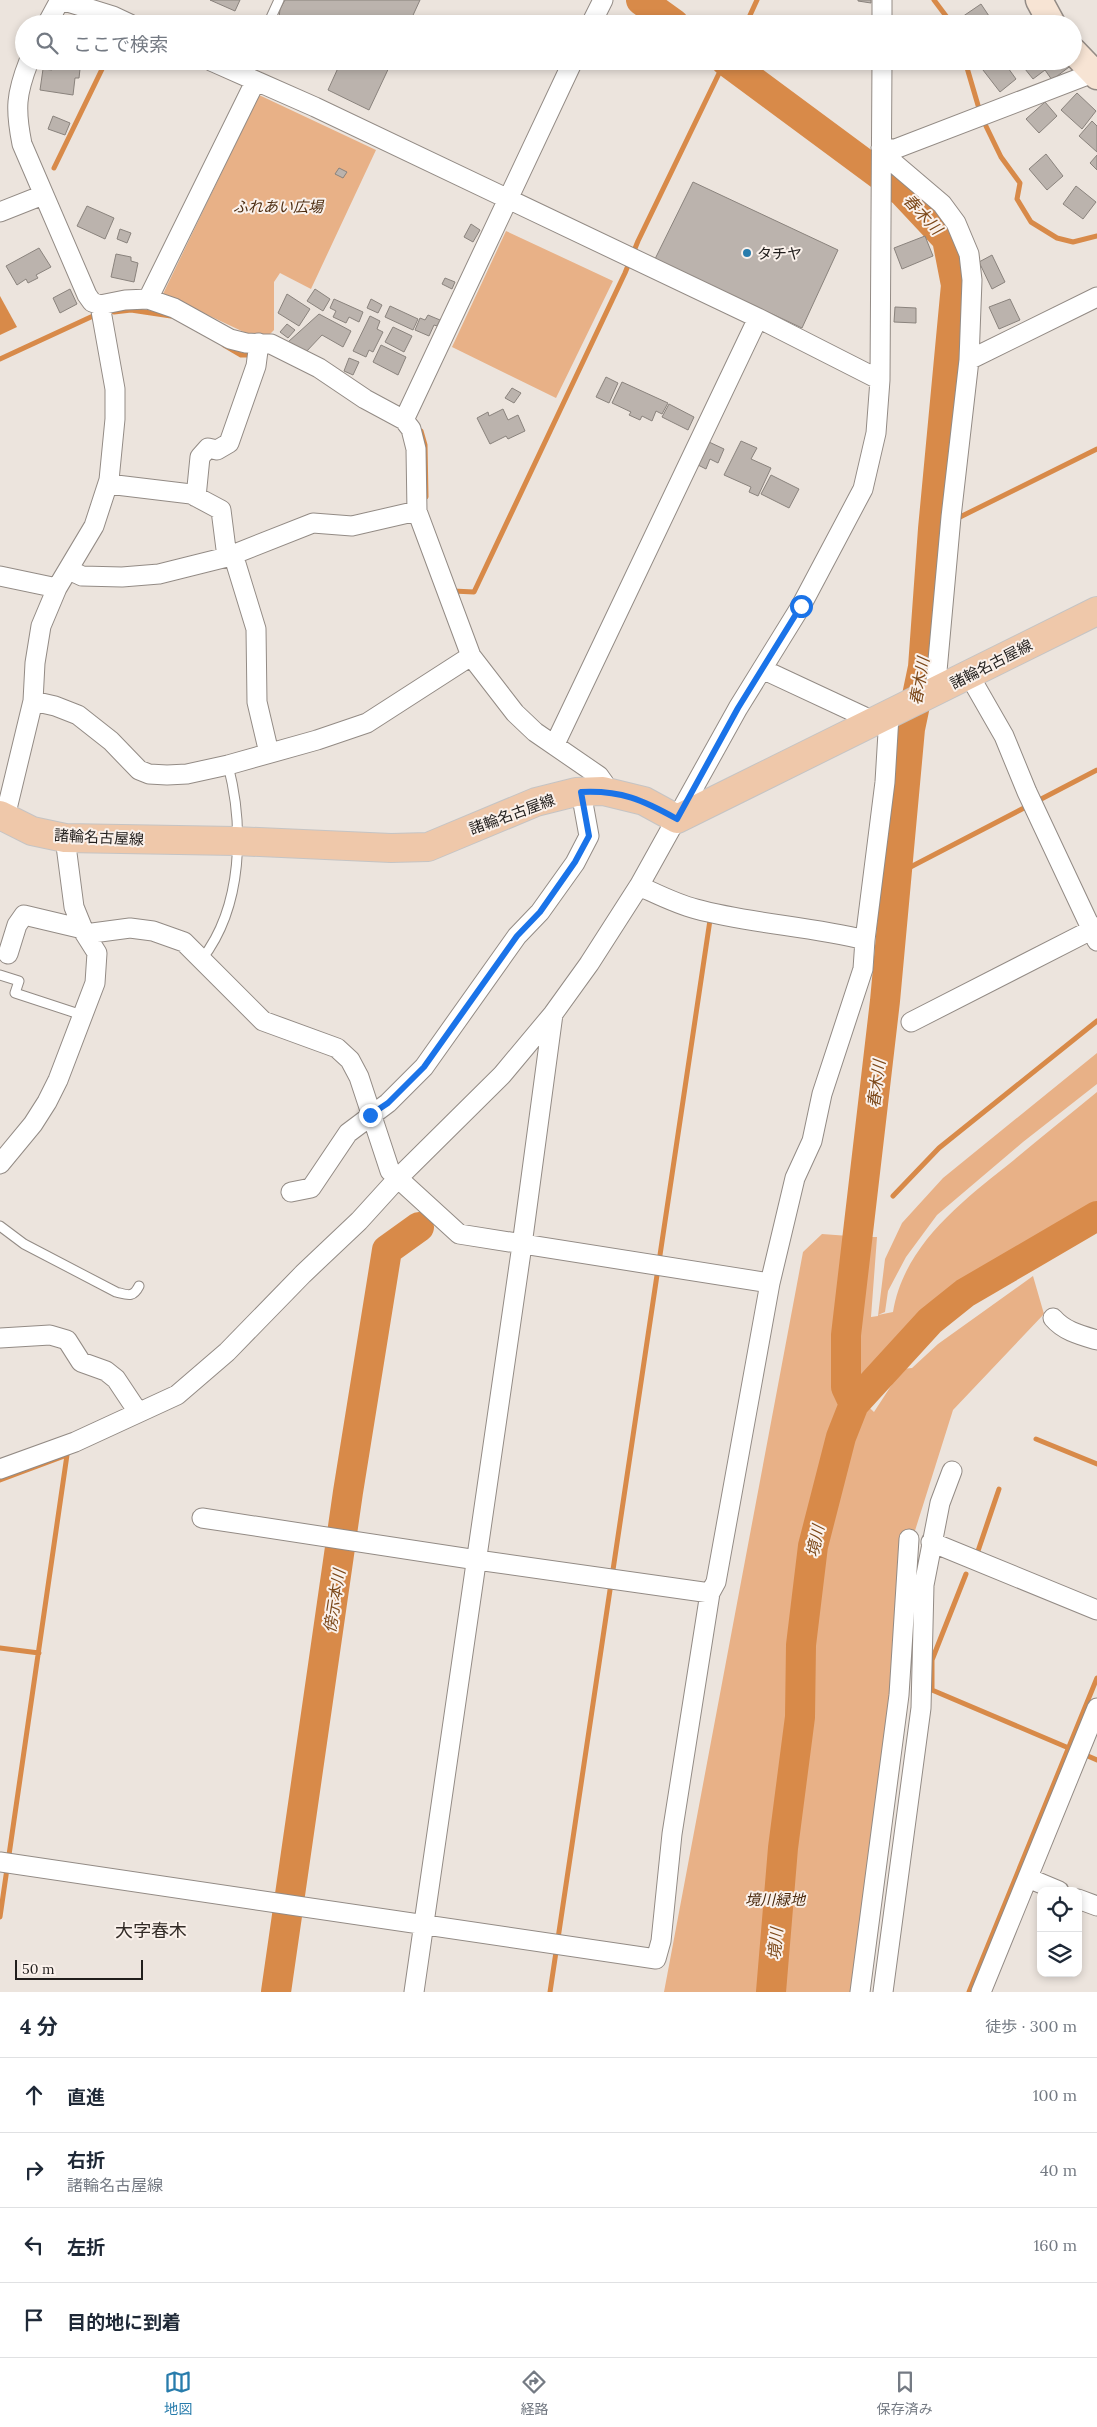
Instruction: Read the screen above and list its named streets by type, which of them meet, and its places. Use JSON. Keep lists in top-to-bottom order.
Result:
{
  "streets": {
    "main road": ["諸輪名古屋線"]
  },
  "districts": ["大字春木"],
  "water": ["春木川", "境川", "傍示本川"],
  "parks": ["ふれあい広場", "境川緑地"],
  "places": ["タチヤ"],
  "scale_bar": "50 m",
  "page": {
    "search": "ここで検索",
    "scale": "50 m",
    "heading": ["4 分", "徒歩 · 300 m"],
    "list": [
      ["直進", "100 m"],
      ["右折", "諸輪名古屋線", "40 m"],
      ["左折", "160 m"],
      "目的地に到着"
    ],
    "nav": ["地図", "経路", "保存済み"]
  }
}
